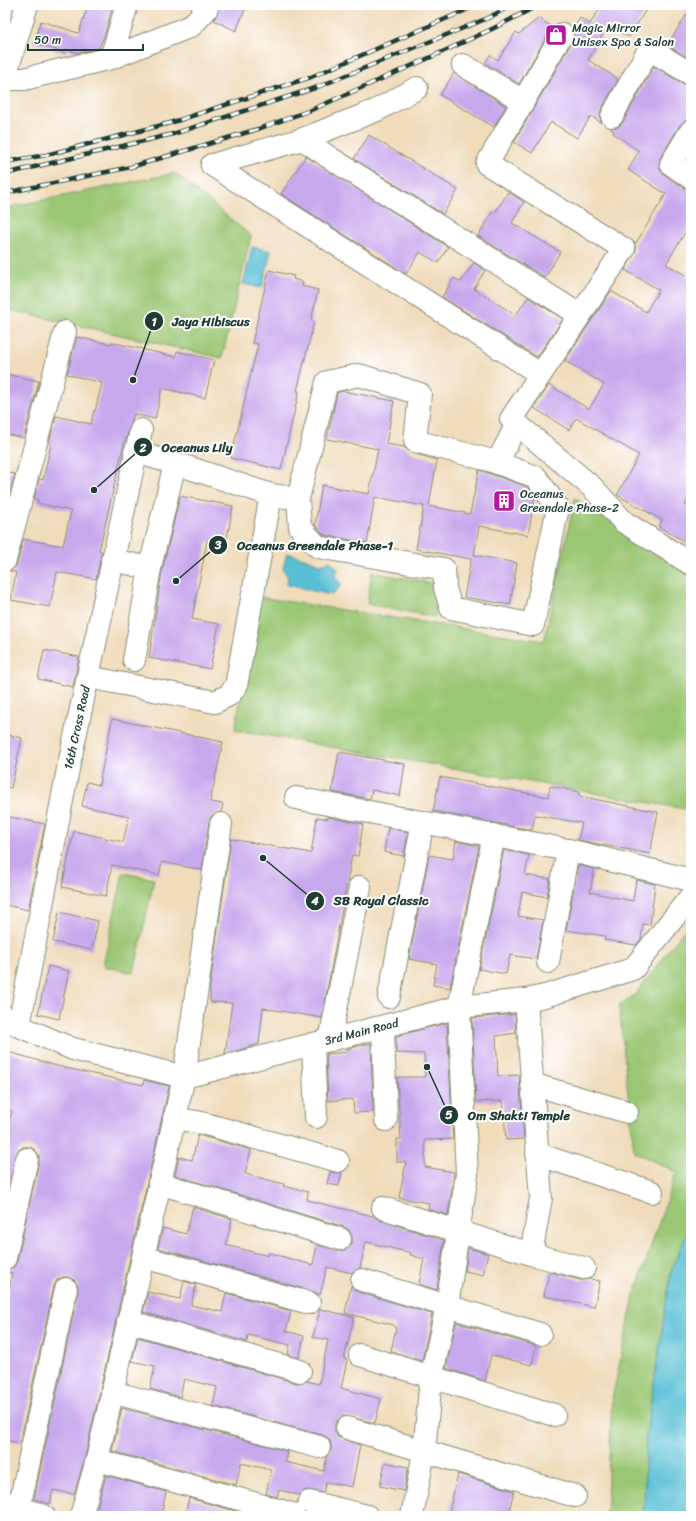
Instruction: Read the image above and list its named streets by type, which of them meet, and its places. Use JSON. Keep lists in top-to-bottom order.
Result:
{
  "streets": {
    "street": ["16th Cross Road", "3rd Main Road"]
  },
  "crossings": [
    ["16th Cross Road", "3rd Main Road"]
  ],
  "places": {
    "shop": ["Magic Mirror Unisex Spa & Salon"],
    "other": [
      "Jaya Hibiscus",
      "Oceanus Lily",
      "Oceanus Greendale Phase-1",
      "SB Royal Classic",
      "Om Shakti Temple"
    ],
    "building": ["Oceanus Greendale Phase-2"]
  },
  "scale_bar": "50 m"
}
